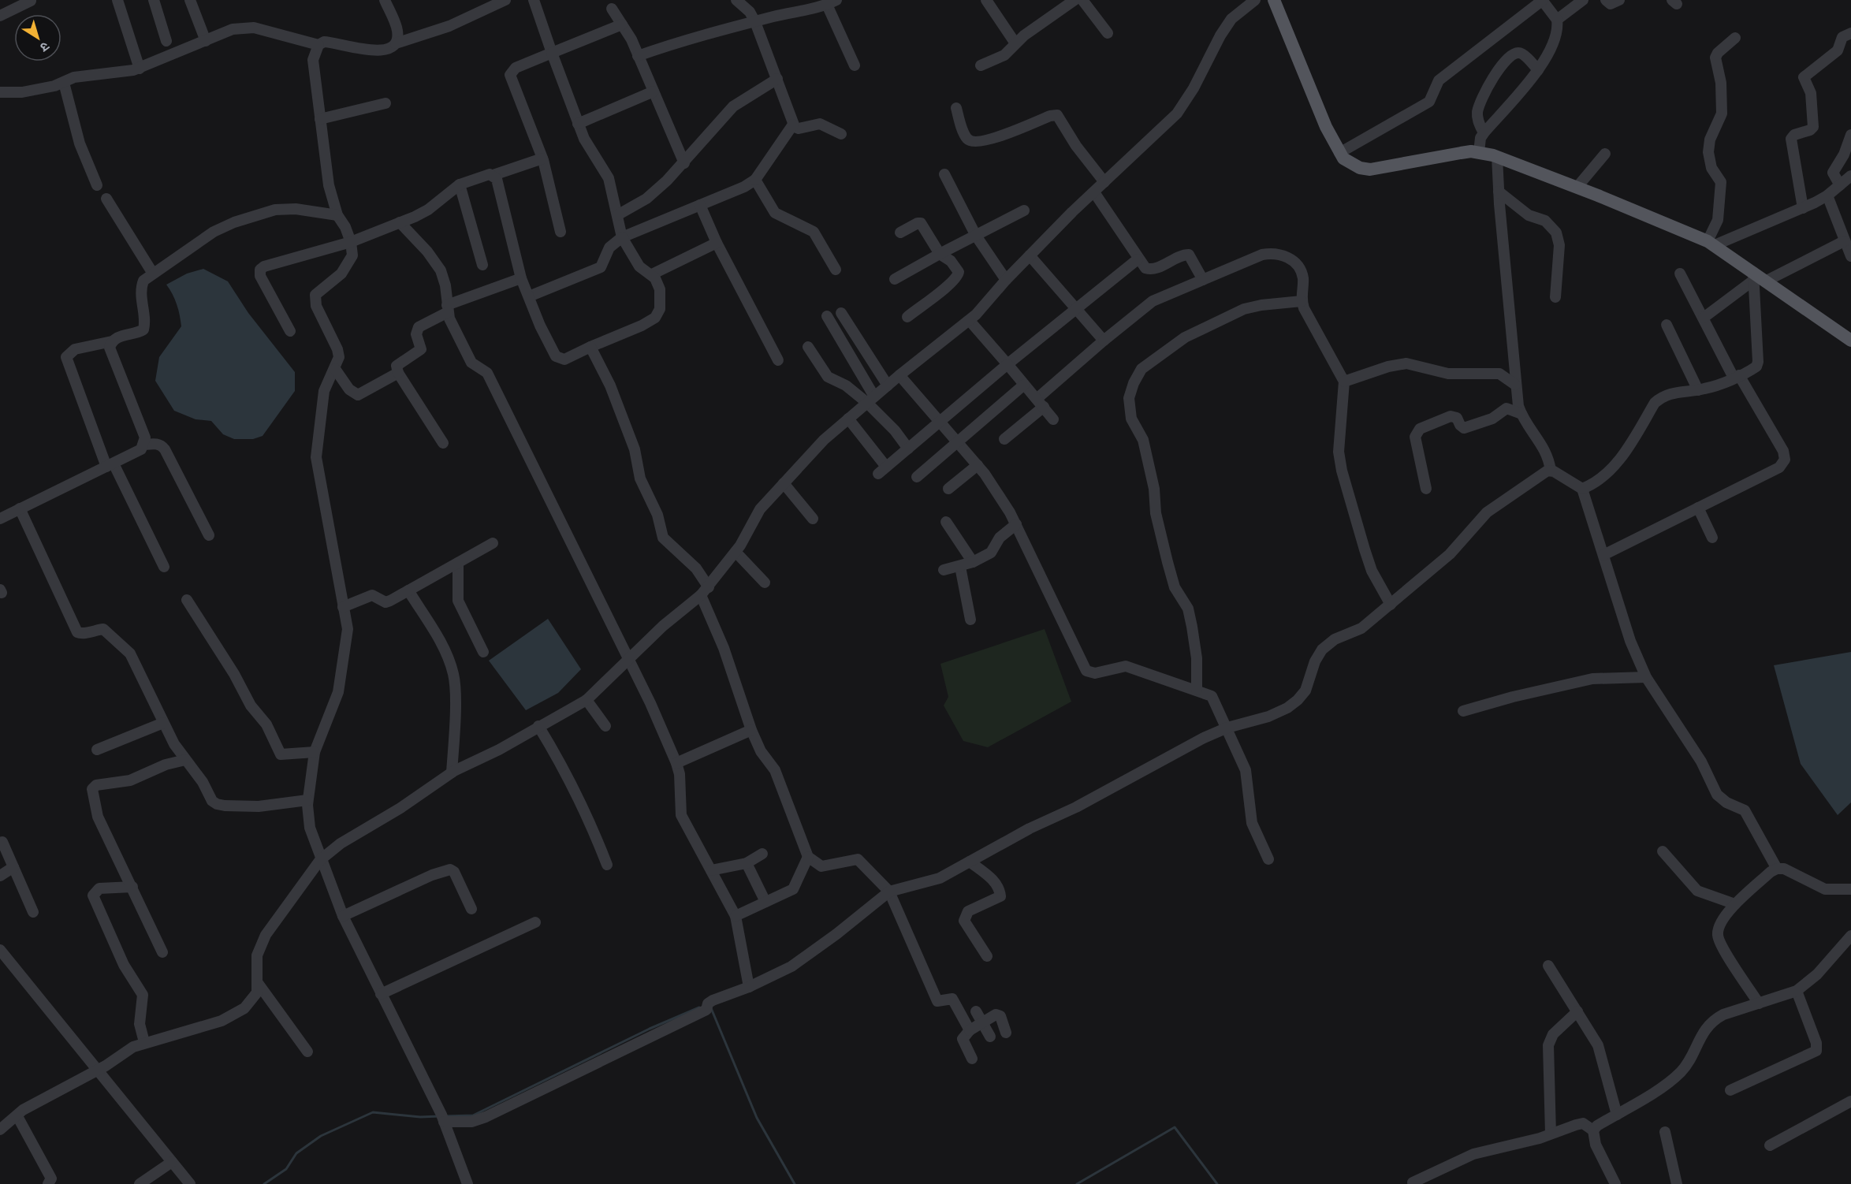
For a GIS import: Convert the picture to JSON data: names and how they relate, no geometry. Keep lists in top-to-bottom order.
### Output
{
  "north": "bottom right"
}
